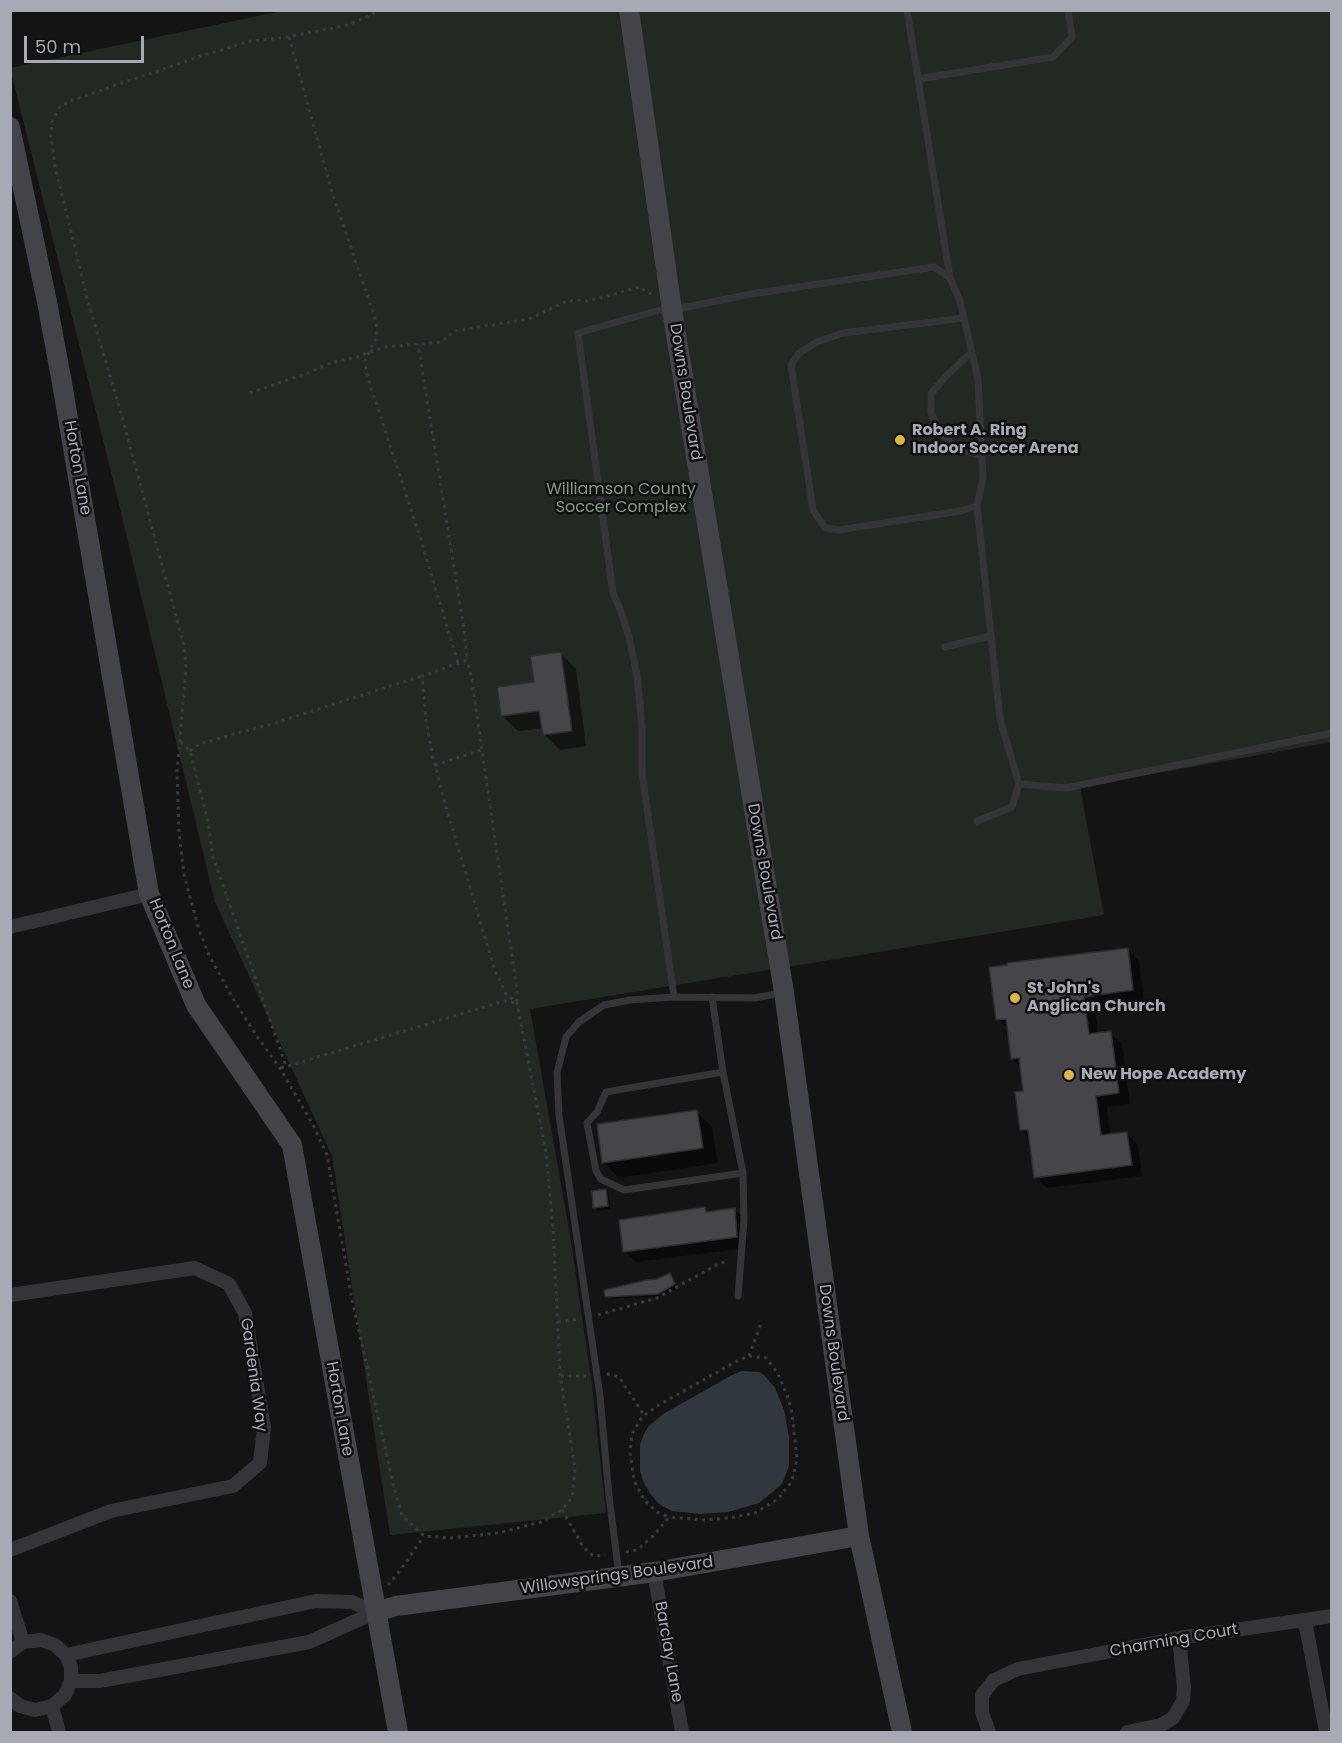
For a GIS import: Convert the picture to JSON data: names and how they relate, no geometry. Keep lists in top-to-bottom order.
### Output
{
  "streets": {
    "street": [
      "Downs Boulevard",
      "Horton Lane",
      "Gardenia Way",
      "Willowsprings Boulevard",
      "Charming Court",
      "Barclay Lane"
    ]
  },
  "crossings": [
    ["Downs Boulevard", "Willowsprings Boulevard"],
    ["Horton Lane", "Willowsprings Boulevard"],
    ["Willowsprings Boulevard", "Barclay Lane"]
  ],
  "parks": ["Williamson County Soccer Complex"],
  "places": ["Robert A. Ring Indoor Soccer Arena", "St John's Anglican Church", "New Hope Academy"],
  "scale_bar": "50 m"
}
